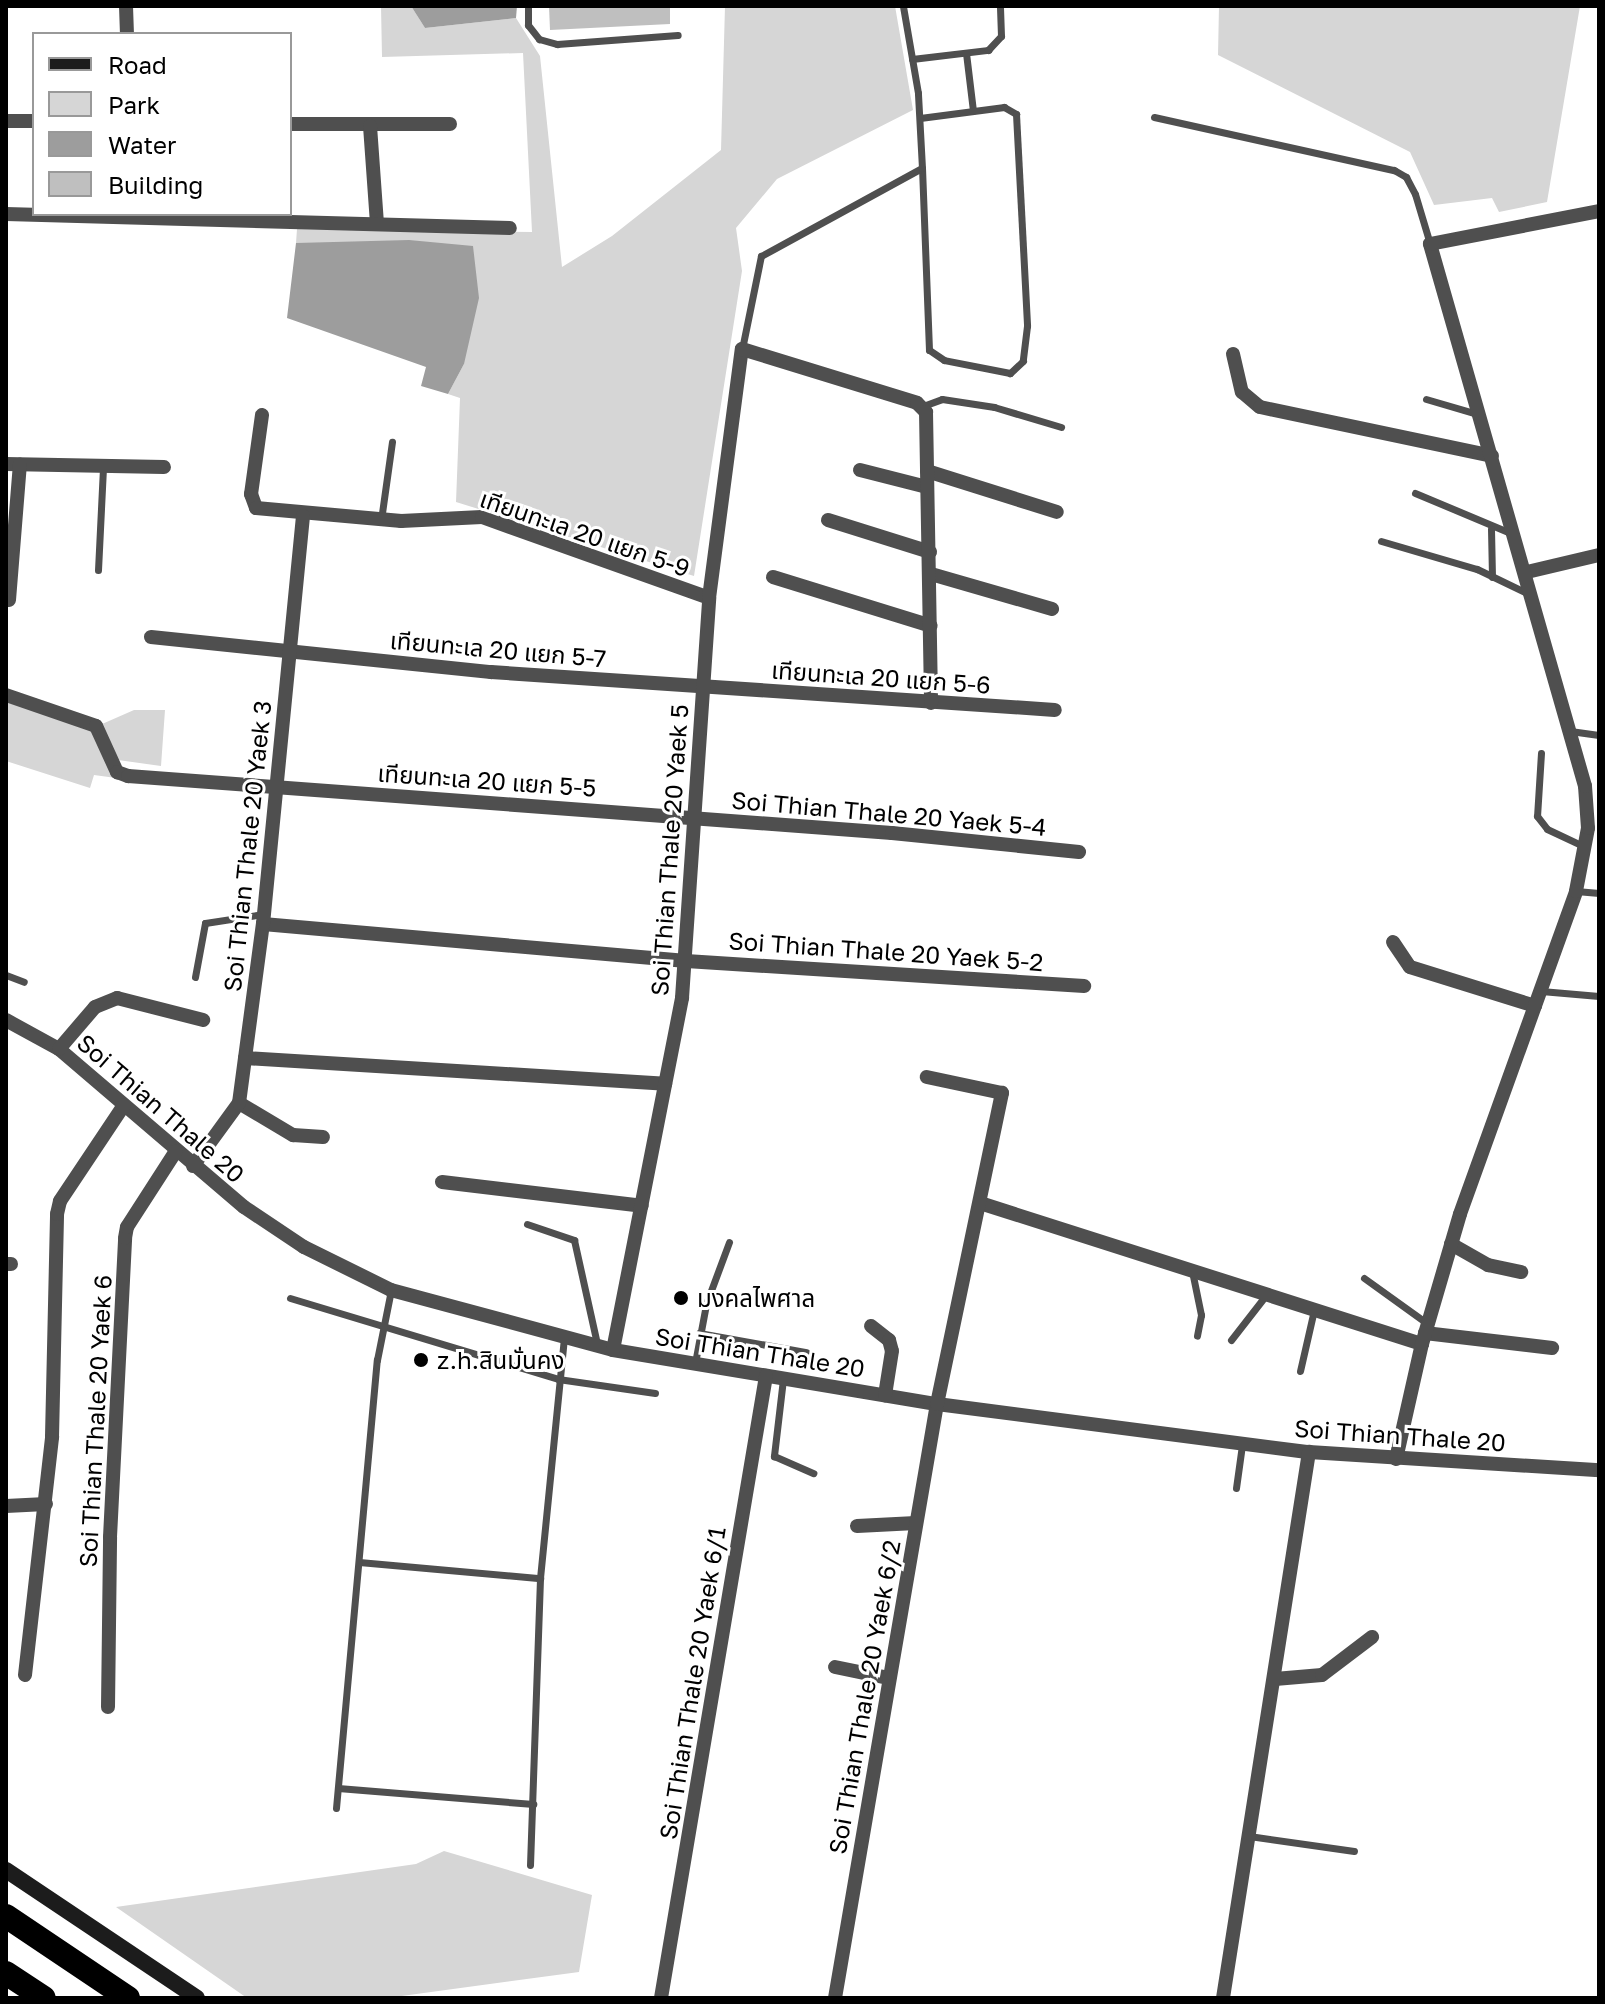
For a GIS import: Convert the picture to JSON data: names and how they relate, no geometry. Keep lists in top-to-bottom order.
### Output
{
  "streets": {
    "street": [
      "เทียนทะเล 20 แยก 5-9",
      "เทียนทะเล 20 แยก 5-7",
      "เทียนทะเล 20 แยก 5-6",
      "เทียนทะเล 20 แยก 5-5",
      "Soi Thian Thale 20 Yaek 5-4",
      "Soi Thian Thale 20 Yaek 3",
      "Soi Thian Thale 20 Yaek 5",
      "Soi Thian Thale 20 Yaek 5-2",
      "Soi Thian Thale 20",
      "Soi Thian Thale 20 Yaek 6",
      "Soi Thian Thale 20 Yaek 6/1",
      "Soi Thian Thale 20 Yaek 6/2"
    ]
  },
  "crossings": [
    ["เทียนทะเล 20 แยก 5-9", "Soi Thian Thale 20 Yaek 3"],
    ["เทียนทะเล 20 แยก 5-9", "Soi Thian Thale 20 Yaek 5"],
    ["เทียนทะเล 20 แยก 5-7", "เทียนทะเล 20 แยก 5-6"],
    ["เทียนทะเล 20 แยก 5-7", "Soi Thian Thale 20 Yaek 3"],
    ["เทียนทะเล 20 แยก 5-7", "Soi Thian Thale 20 Yaek 5"],
    ["เทียนทะเล 20 แยก 5-6", "Soi Thian Thale 20 Yaek 5"],
    ["เทียนทะเล 20 แยก 5-5", "Soi Thian Thale 20 Yaek 5-4"],
    ["เทียนทะเล 20 แยก 5-5", "Soi Thian Thale 20 Yaek 3"],
    ["เทียนทะเล 20 แยก 5-5", "Soi Thian Thale 20 Yaek 5"],
    ["Soi Thian Thale 20 Yaek 5-4", "Soi Thian Thale 20 Yaek 5"],
    ["Soi Thian Thale 20 Yaek 3", "Soi Thian Thale 20 Yaek 5-2"],
    ["Soi Thian Thale 20 Yaek 3", "Soi Thian Thale 20"],
    ["Soi Thian Thale 20 Yaek 5", "Soi Thian Thale 20 Yaek 5-2"],
    ["Soi Thian Thale 20 Yaek 5", "Soi Thian Thale 20"],
    ["Soi Thian Thale 20", "Soi Thian Thale 20 Yaek 6"],
    ["Soi Thian Thale 20", "Soi Thian Thale 20 Yaek 6/1"],
    ["Soi Thian Thale 20", "Soi Thian Thale 20 Yaek 6/2"]
  ],
  "places": ["มงคลไพศาล", "z.h.สินมั่นคง"],
  "legend": [
    "Road",
    "Park",
    "Water",
    "Building"
  ]
}
